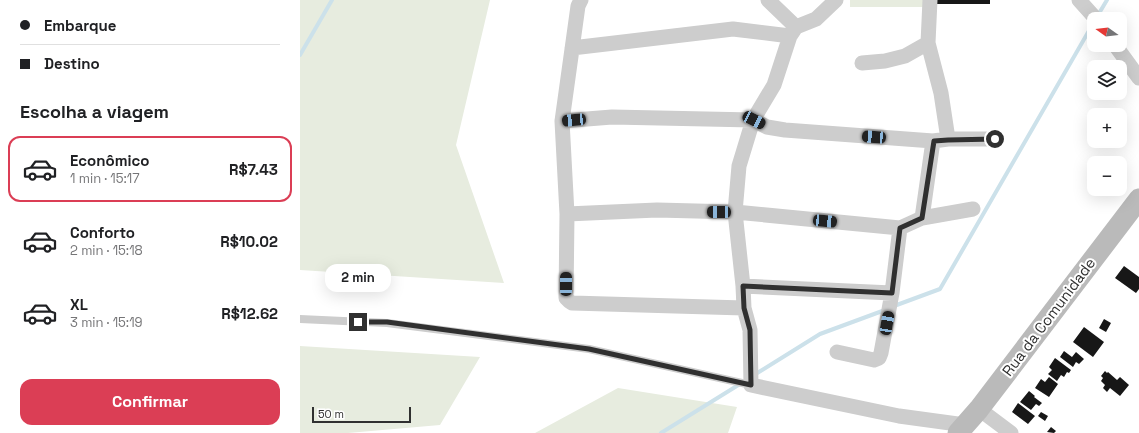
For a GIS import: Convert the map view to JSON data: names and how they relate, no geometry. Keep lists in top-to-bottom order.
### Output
{
  "streets": {
    "street": ["Rua da Comunidade"]
  },
  "scale_bar": "50 m",
  "north": "left",
  "page": {
    "banner": ["Embarque", "Destino"],
    "map_buttons": ["+", "−"],
    "heading": "Escolha a viagem",
    "list": [
      {
        "name": "Econômico",
        "note": "1 min · 15:17",
        "value": "R$7.43"
      },
      {
        "name": "Conforto",
        "note": "2 min · 15:18",
        "value": "R$10.02"
      },
      {
        "name": "XL",
        "note": "3 min · 15:19",
        "value": "R$12.62"
      }
    ],
    "bubble": "2 min",
    "buttons": "Confirmar",
    "scale": "50 m"
  }
}
